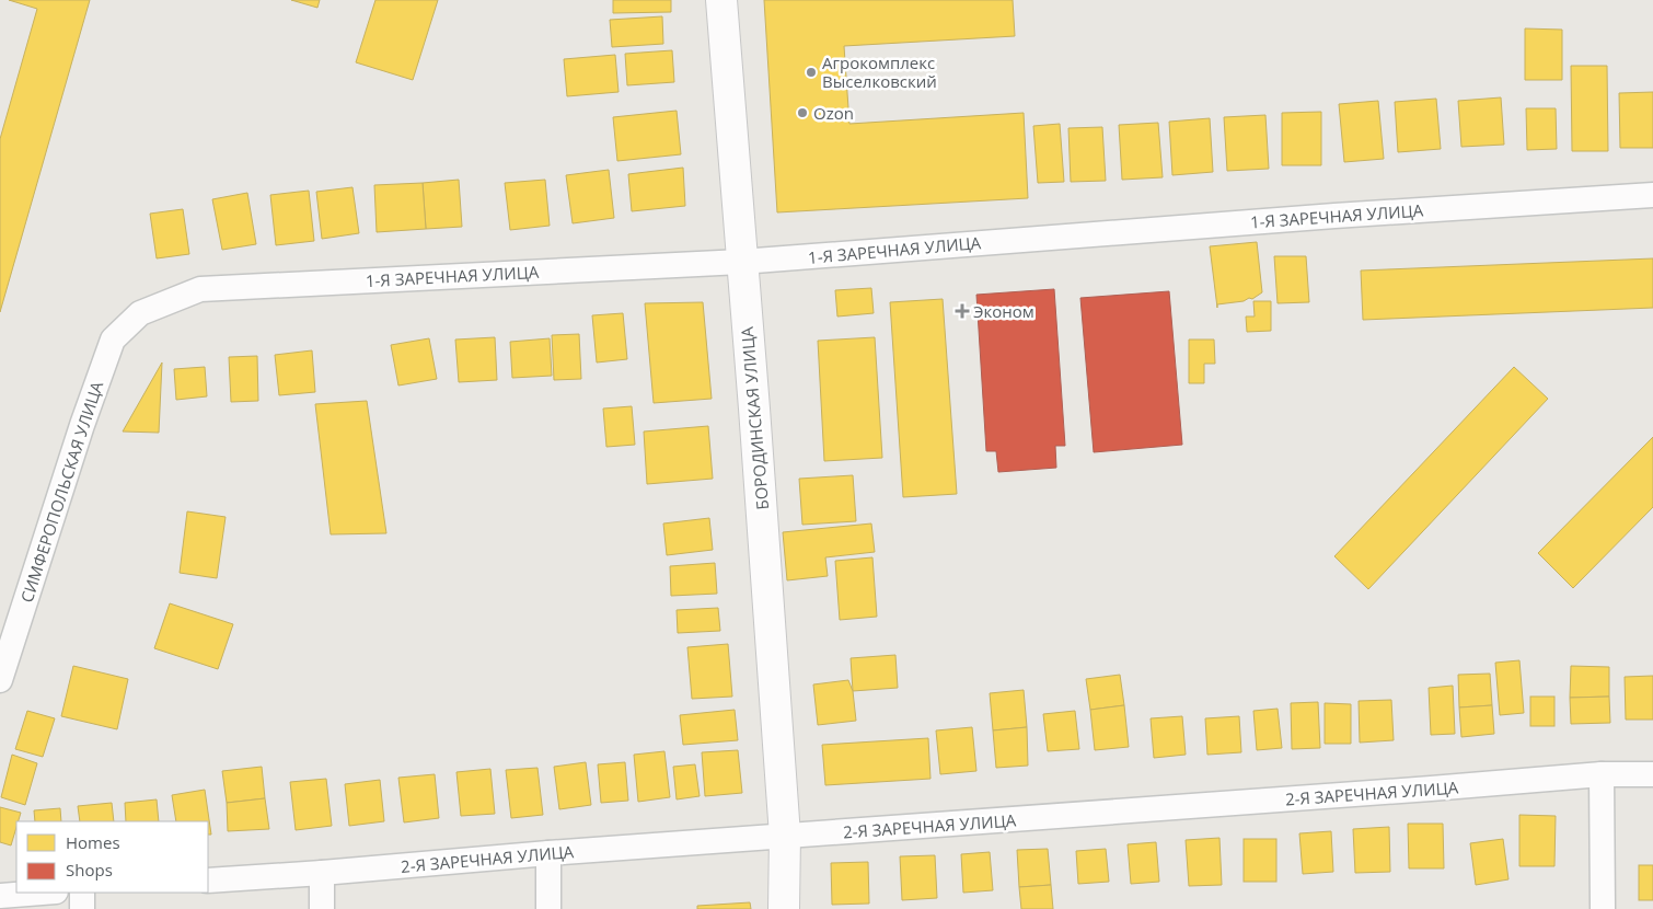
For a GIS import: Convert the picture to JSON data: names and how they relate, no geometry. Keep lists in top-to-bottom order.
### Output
{
  "streets": {
    "main road": ["БОРОДИНСКАЯ УЛИЦА"],
    "street": ["1-Я ЗАРЕЧНАЯ УЛИЦА", "СИМФЕРОПОЛЬСКАЯ УЛИЦА", "2-Я ЗАРЕЧНАЯ УЛИЦА"]
  },
  "crossings": [
    ["1-Я ЗАРЕЧНАЯ УЛИЦА", "БОРОДИНСКАЯ УЛИЦА"],
    ["1-Я ЗАРЕЧНАЯ УЛИЦА", "СИМФЕРОПОЛЬСКАЯ УЛИЦА"],
    ["БОРОДИНСКАЯ УЛИЦА", "2-Я ЗАРЕЧНАЯ УЛИЦА"]
  ],
  "places": {
    "other": ["Агрокомплекс Выселковский", "Ozon"],
    "health": ["Эконом"]
  },
  "legend": ["Homes", "Shops"]
}
